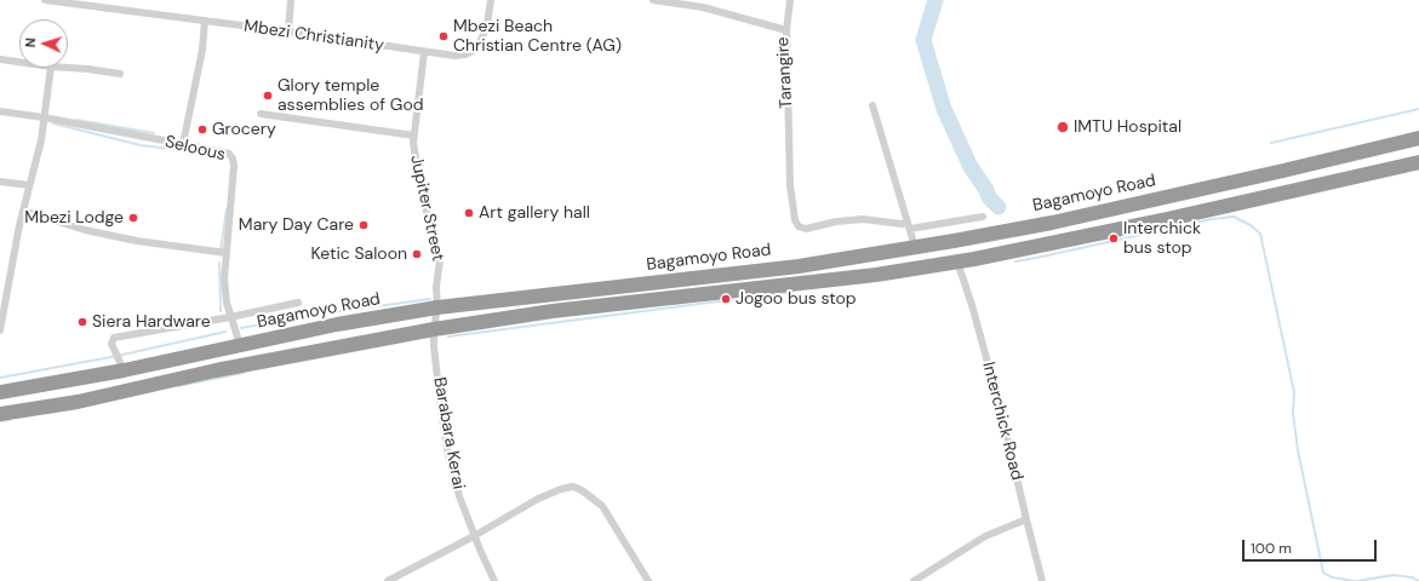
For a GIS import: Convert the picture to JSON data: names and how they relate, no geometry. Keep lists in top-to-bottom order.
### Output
{
  "streets": {
    "highway": ["Bagamoyo Road"],
    "street": [
      "Mbezi Christianity",
      "Tarangire",
      "Seloous",
      "Jupiter Street",
      "Interchick Road",
      "Barabara Kerai"
    ]
  },
  "crossings": [
    ["Mbezi Christianity", "Jupiter Street"],
    ["Seloous", "Bagamoyo Road"],
    ["Bagamoyo Road", "Jupiter Street"],
    ["Bagamoyo Road", "Interchick Road"],
    ["Bagamoyo Road", "Barabara Kerai"],
    ["Jupiter Street", "Barabara Kerai"]
  ],
  "places": [
    "Mbezi Beach Christian Centre (AG)",
    "Glory temple assemblies of God",
    "IMTU Hospital",
    "Grocery",
    "Art gallery hall",
    "Mbezi Lodge",
    "Mary Day Care",
    "Interchick bus stop",
    "Ketic Saloon",
    "Jogoo bus stop",
    "Siera Hardware"
  ],
  "scale_bar": "100 m",
  "north": "left"
}
